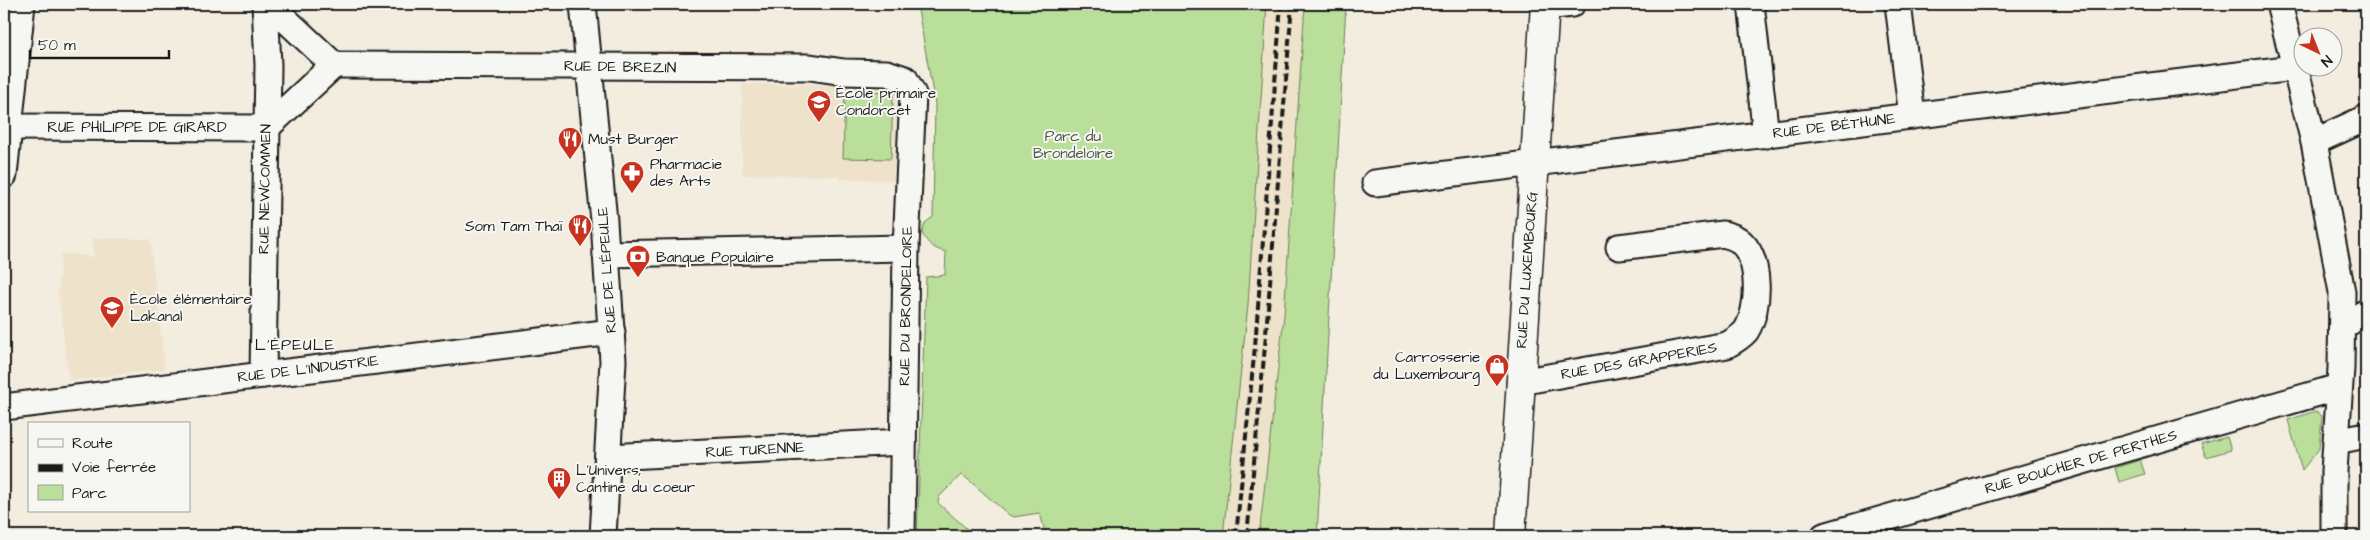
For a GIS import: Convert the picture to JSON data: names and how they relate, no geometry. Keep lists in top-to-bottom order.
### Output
{
  "streets": {
    "main road": ["RUE DU LUXEMBOURG"],
    "street": [
      "RUE DE BREZIN",
      "RUE DE BÉTHUNE",
      "RUE PHILIPPE DE GIRARD",
      "RUE NEWCOMMEN",
      "RUE DE L'ÉPEULE",
      "RUE DU BRONDELOIRE",
      "RUE DES GRAPPERIES",
      "RUE DE L'INDUSTRIE",
      "RUE TURENNE",
      "RUE BOUCHER DE PERTHES"
    ]
  },
  "crossings": [
    ["RUE DE BREZIN", "RUE DE L'ÉPEULE"],
    ["RUE DE BREZIN", "RUE DU BRONDELOIRE"],
    ["RUE DE BÉTHUNE", "RUE DU LUXEMBOURG"],
    ["RUE PHILIPPE DE GIRARD", "RUE NEWCOMMEN"],
    ["RUE NEWCOMMEN", "RUE DE L'INDUSTRIE"],
    ["RUE DE L'ÉPEULE", "RUE DE L'INDUSTRIE"],
    ["RUE DE L'ÉPEULE", "RUE TURENNE"],
    ["RUE DU LUXEMBOURG", "RUE DES GRAPPERIES"],
    ["RUE DU BRONDELOIRE", "RUE TURENNE"]
  ],
  "districts": ["L'ÉPEULE"],
  "parks": ["Parc du Brondeloire"],
  "places": {
    "school or university": ["École primaire Condorcet", "École élémentaire Lakanal"],
    "restaurant": ["Must Burger", "Som Tam Thaï"],
    "pharmacy": ["Pharmacie des Arts"],
    "bank": ["Banque Populaire"],
    "shop": ["Carrosserie du Luxembourg"],
    "building": ["L'Univers, Cantine du coeur"]
  },
  "legend": ["Route", "Voie ferrée", "Parc"],
  "scale_bar": "50 m",
  "north": "bottom right"
}
